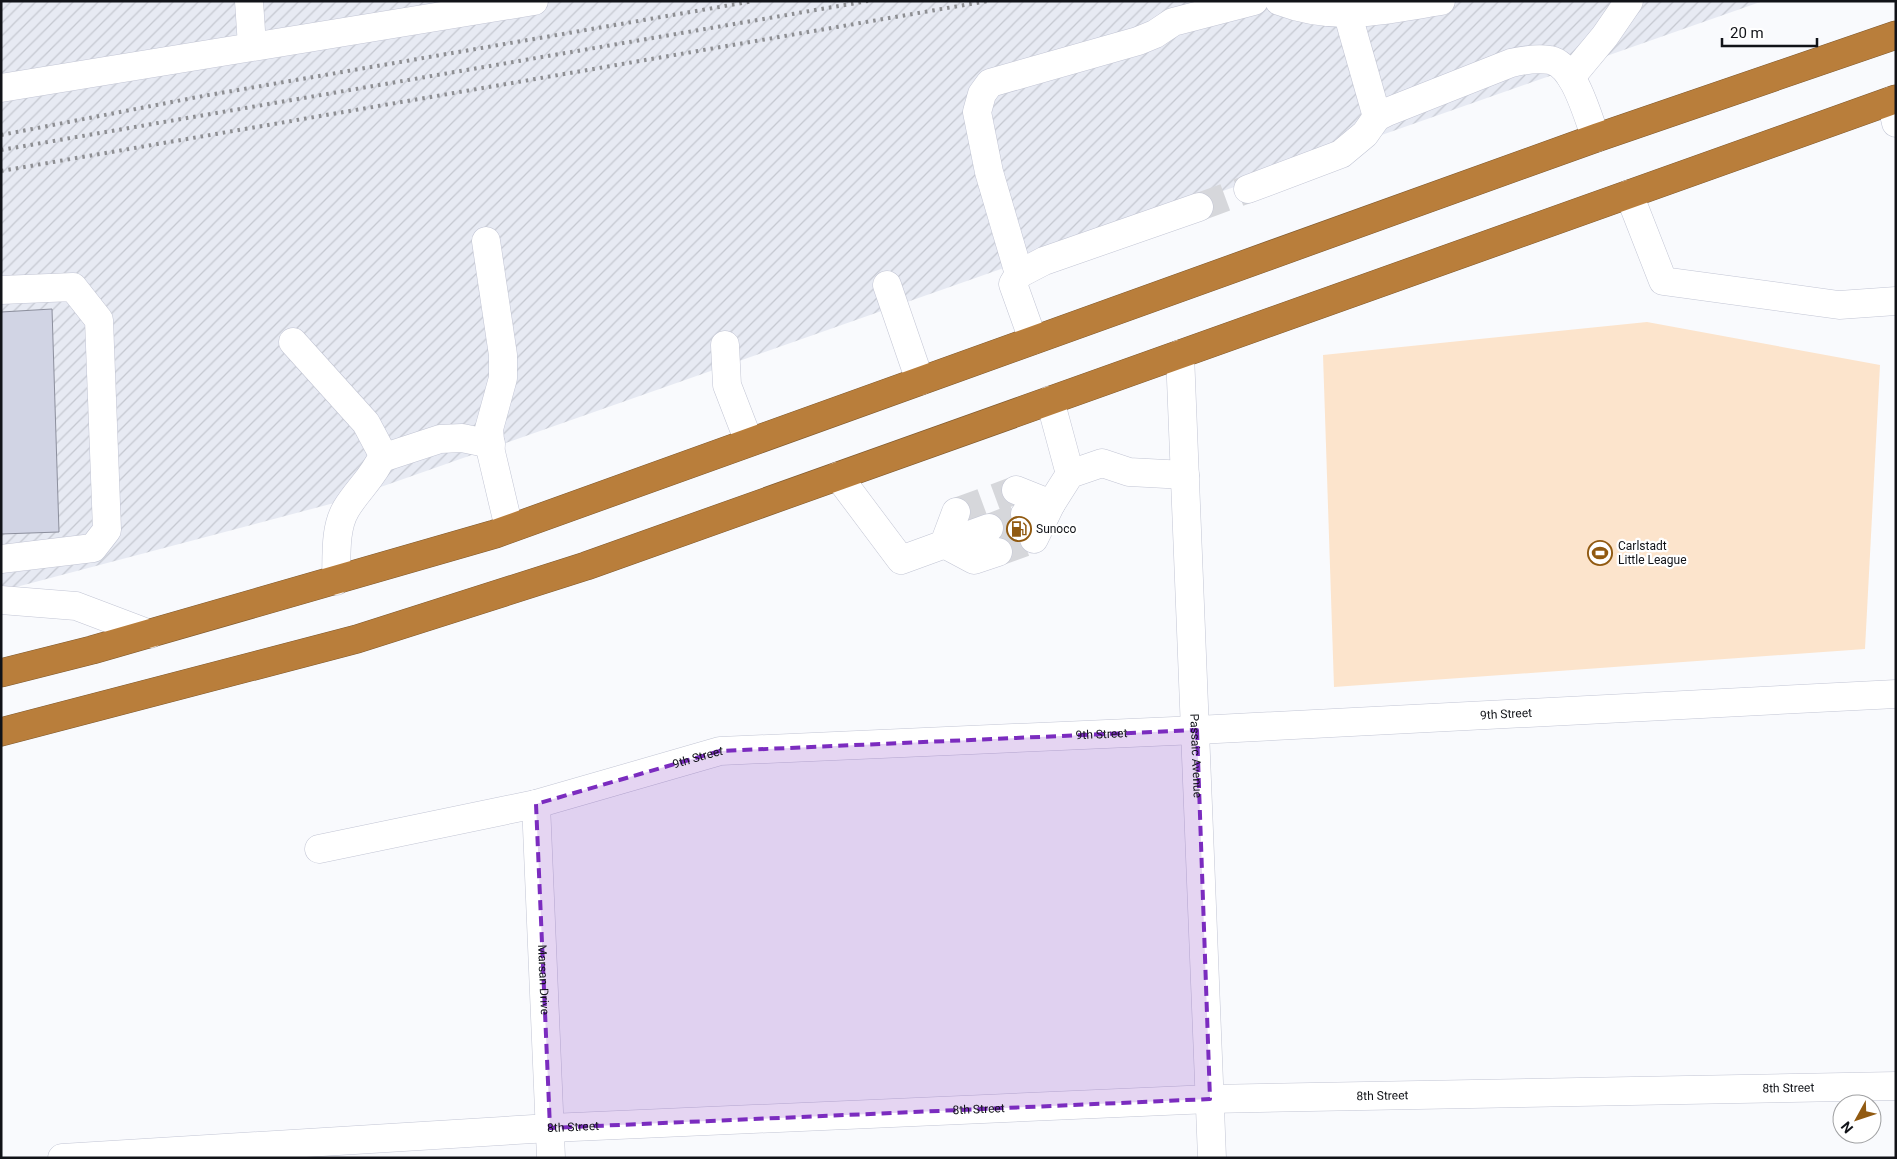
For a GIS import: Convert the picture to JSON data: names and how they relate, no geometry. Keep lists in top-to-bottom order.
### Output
{
  "streets": {
    "street": [
      "9th Street",
      "Passaic Avenue",
      "Marsan Drive",
      "8th Street"
    ]
  },
  "crossings": [
    ["9th Street", "Passaic Avenue"],
    ["9th Street", "Marsan Drive"],
    ["Passaic Avenue", "8th Street"],
    ["Marsan Drive", "8th Street"]
  ],
  "places": {
    "fuel station": ["Sunoco"],
    "sports": ["Carlstadt Little League"]
  },
  "scale_bar": "20 m",
  "north": "bottom left"
}
